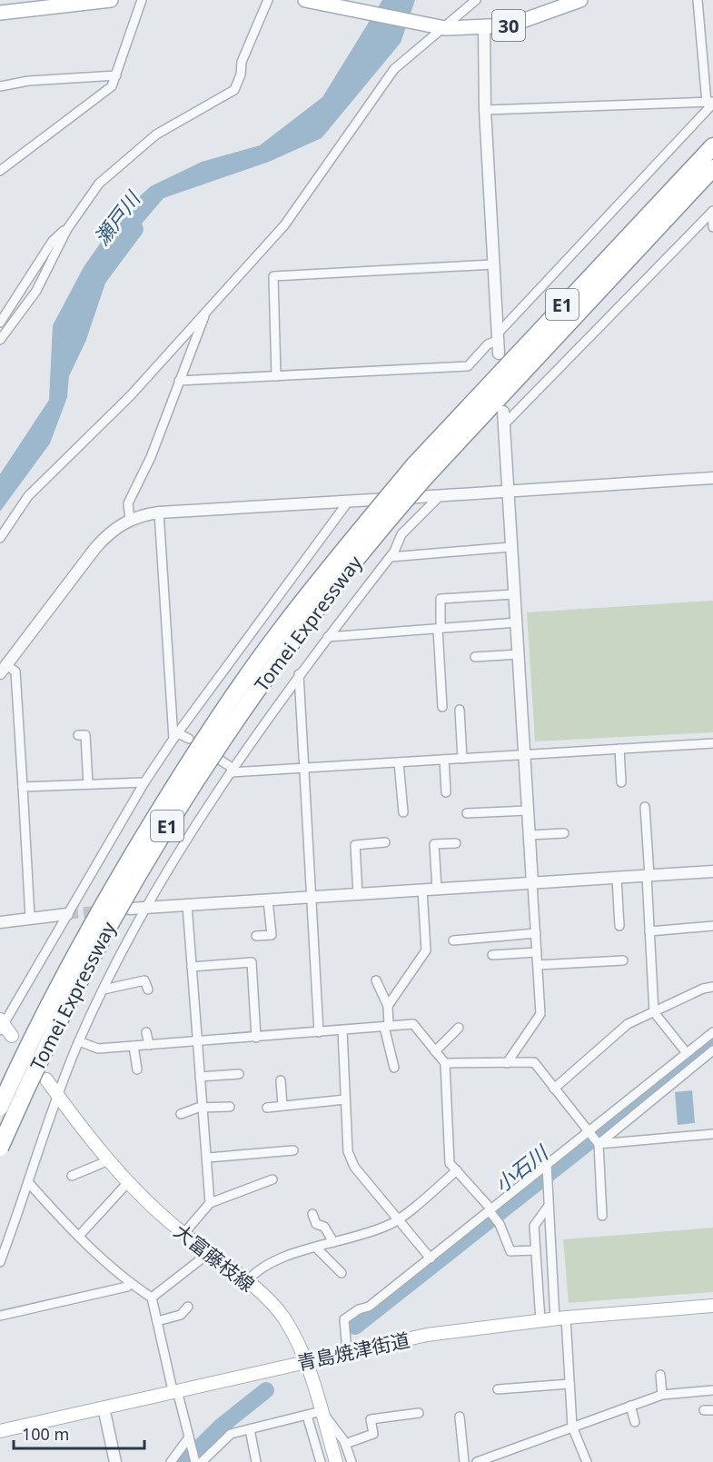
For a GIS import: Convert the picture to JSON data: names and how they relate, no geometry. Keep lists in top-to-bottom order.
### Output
{
  "streets": {
    "highway": ["E1", "Tomei Expressway"],
    "main road": ["30", "大富藤枝線", "青島焼津街道"]
  },
  "crossings": [
    ["大富藤枝線", "青島焼津街道"]
  ],
  "water": ["瀬戸川", "小石川"],
  "scale_bar": "100 m"
}
